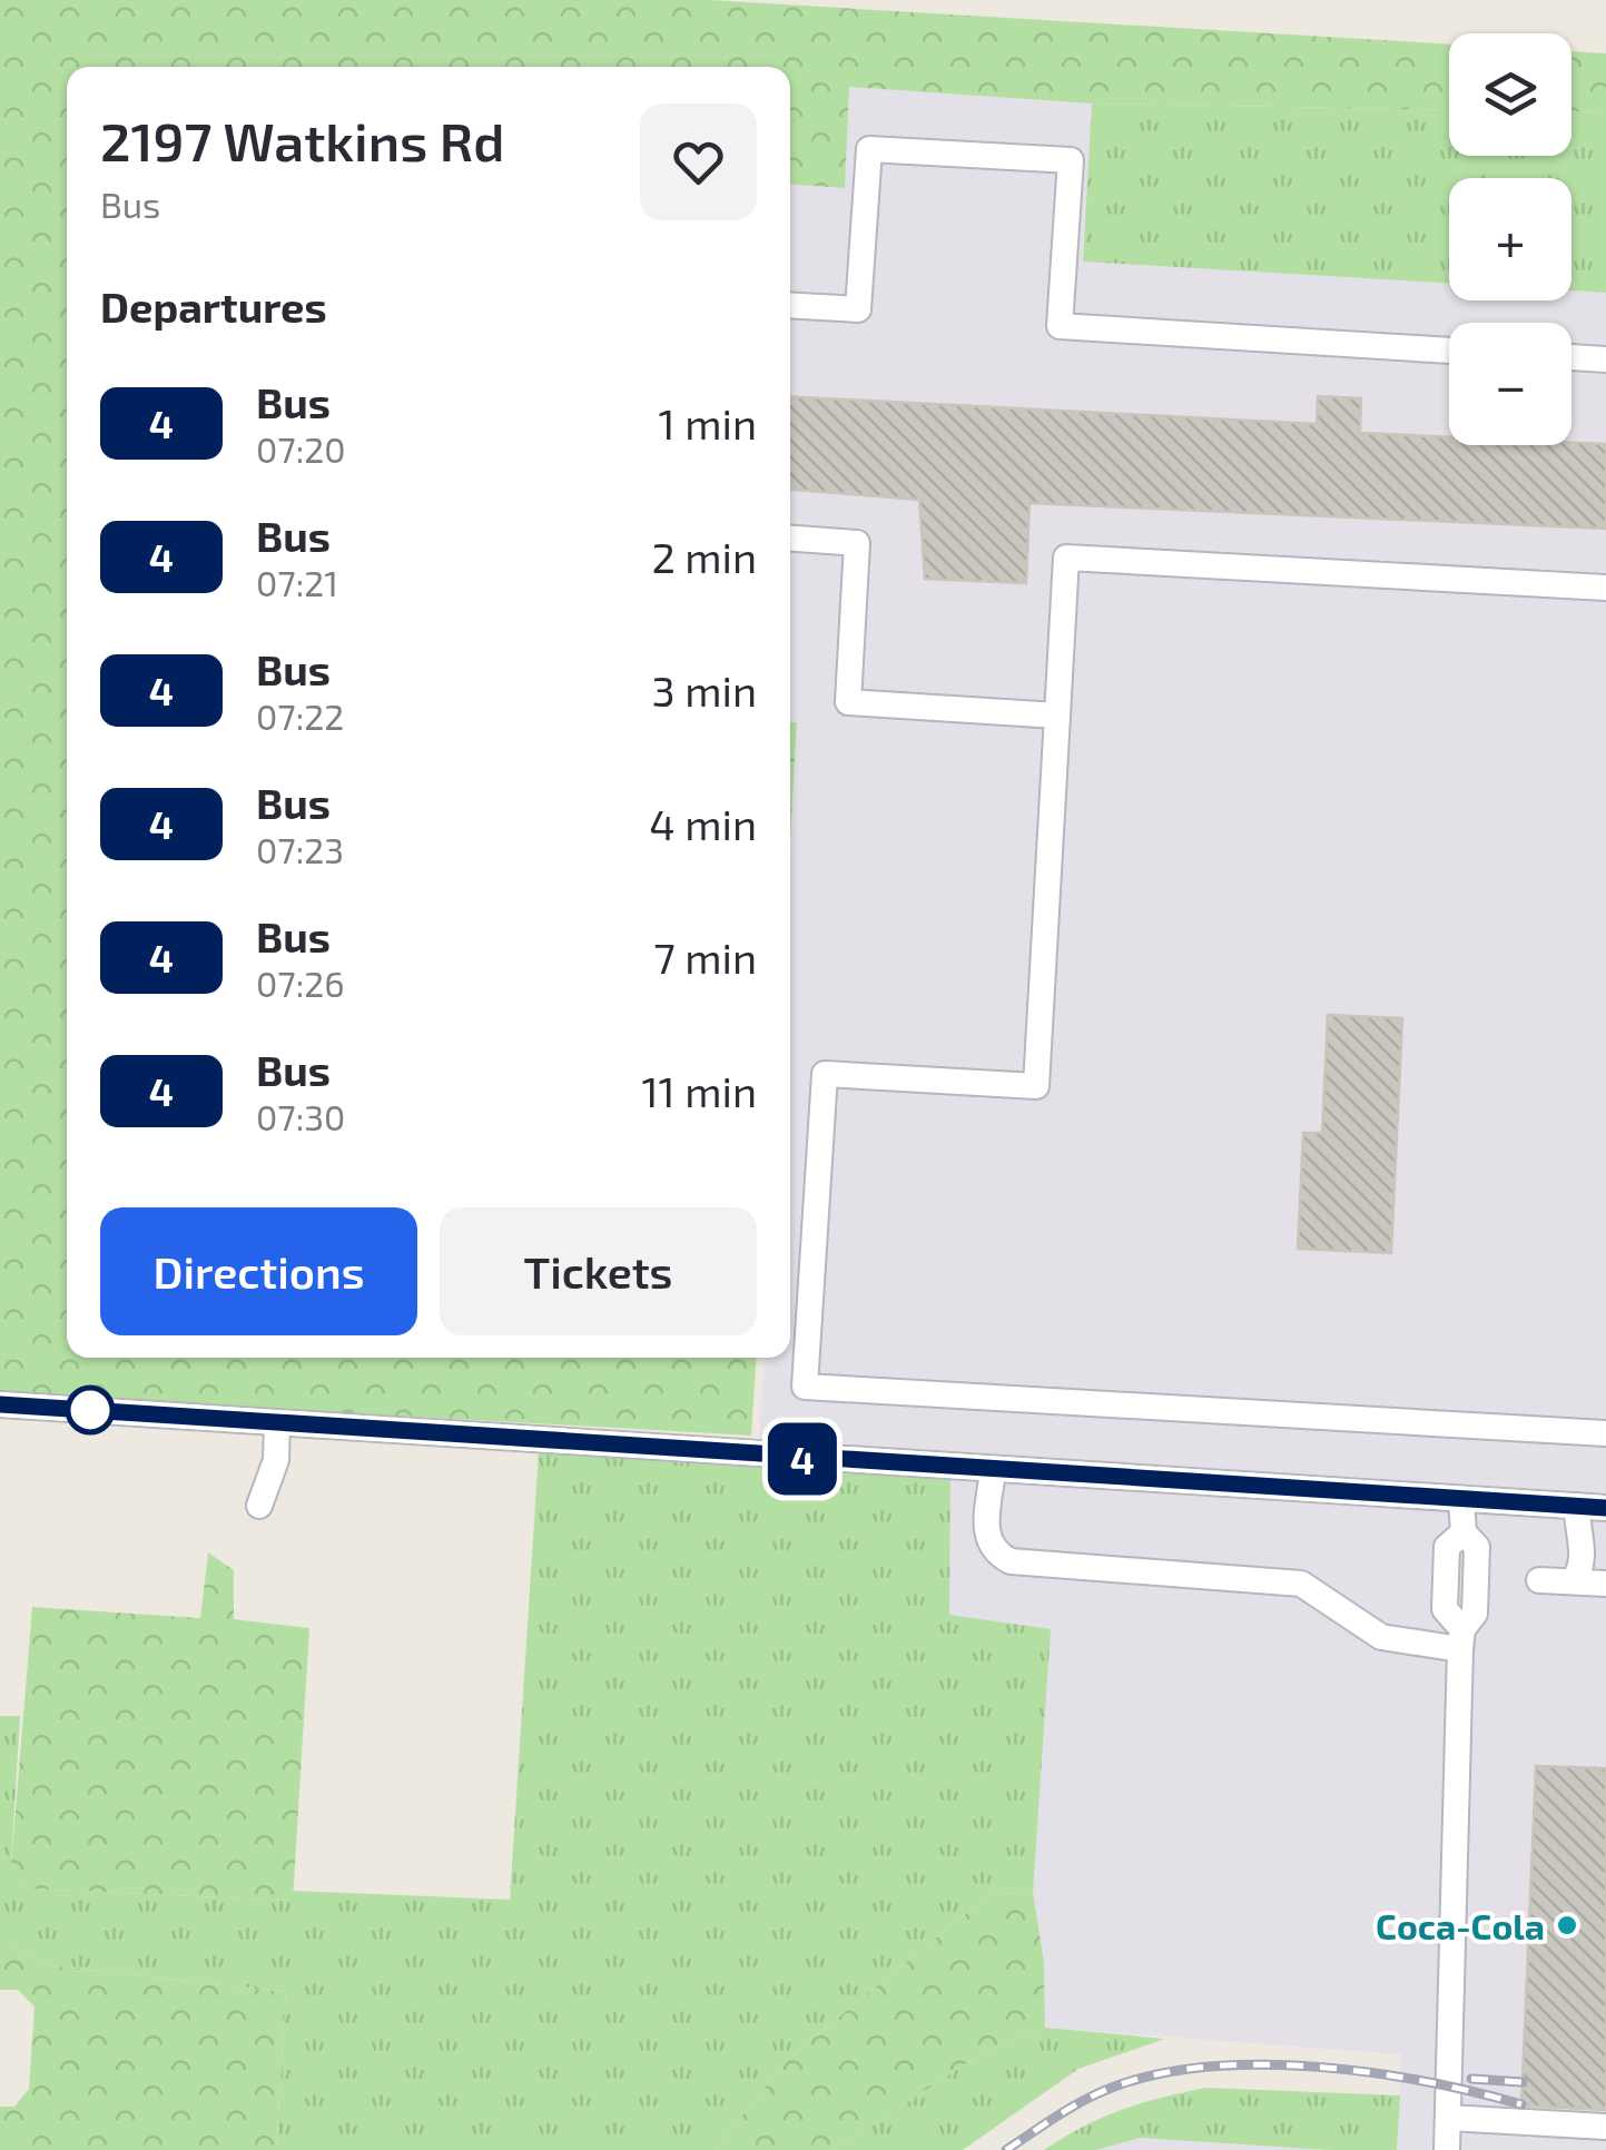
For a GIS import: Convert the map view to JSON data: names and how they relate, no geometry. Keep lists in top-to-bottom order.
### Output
{
  "places": ["Coca-Cola"],
  "lines": ["bus line 4"],
  "page": {
    "on_map": "4",
    "map_buttons": ["+", "−"],
    "heading": [
      ["2197 Watkins Rd", "Bus"],
      "Departures"
    ],
    "list": [
      {
        "mark": "4",
        "name": "Bus",
        "note": "07:20",
        "value": "1 min"
      },
      {
        "mark": "4",
        "name": "Bus",
        "note": "07:21",
        "value": "2 min"
      },
      {
        "mark": "4",
        "name": "Bus",
        "note": "07:22",
        "value": "3 min"
      },
      {
        "mark": "4",
        "name": "Bus",
        "note": "07:23",
        "value": "4 min"
      },
      {
        "mark": "4",
        "name": "Bus",
        "note": "07:26",
        "value": "7 min"
      },
      {
        "mark": "4",
        "name": "Bus",
        "note": "07:30",
        "value": "11 min"
      }
    ],
    "buttons": ["Directions", "Tickets"]
  }
}
